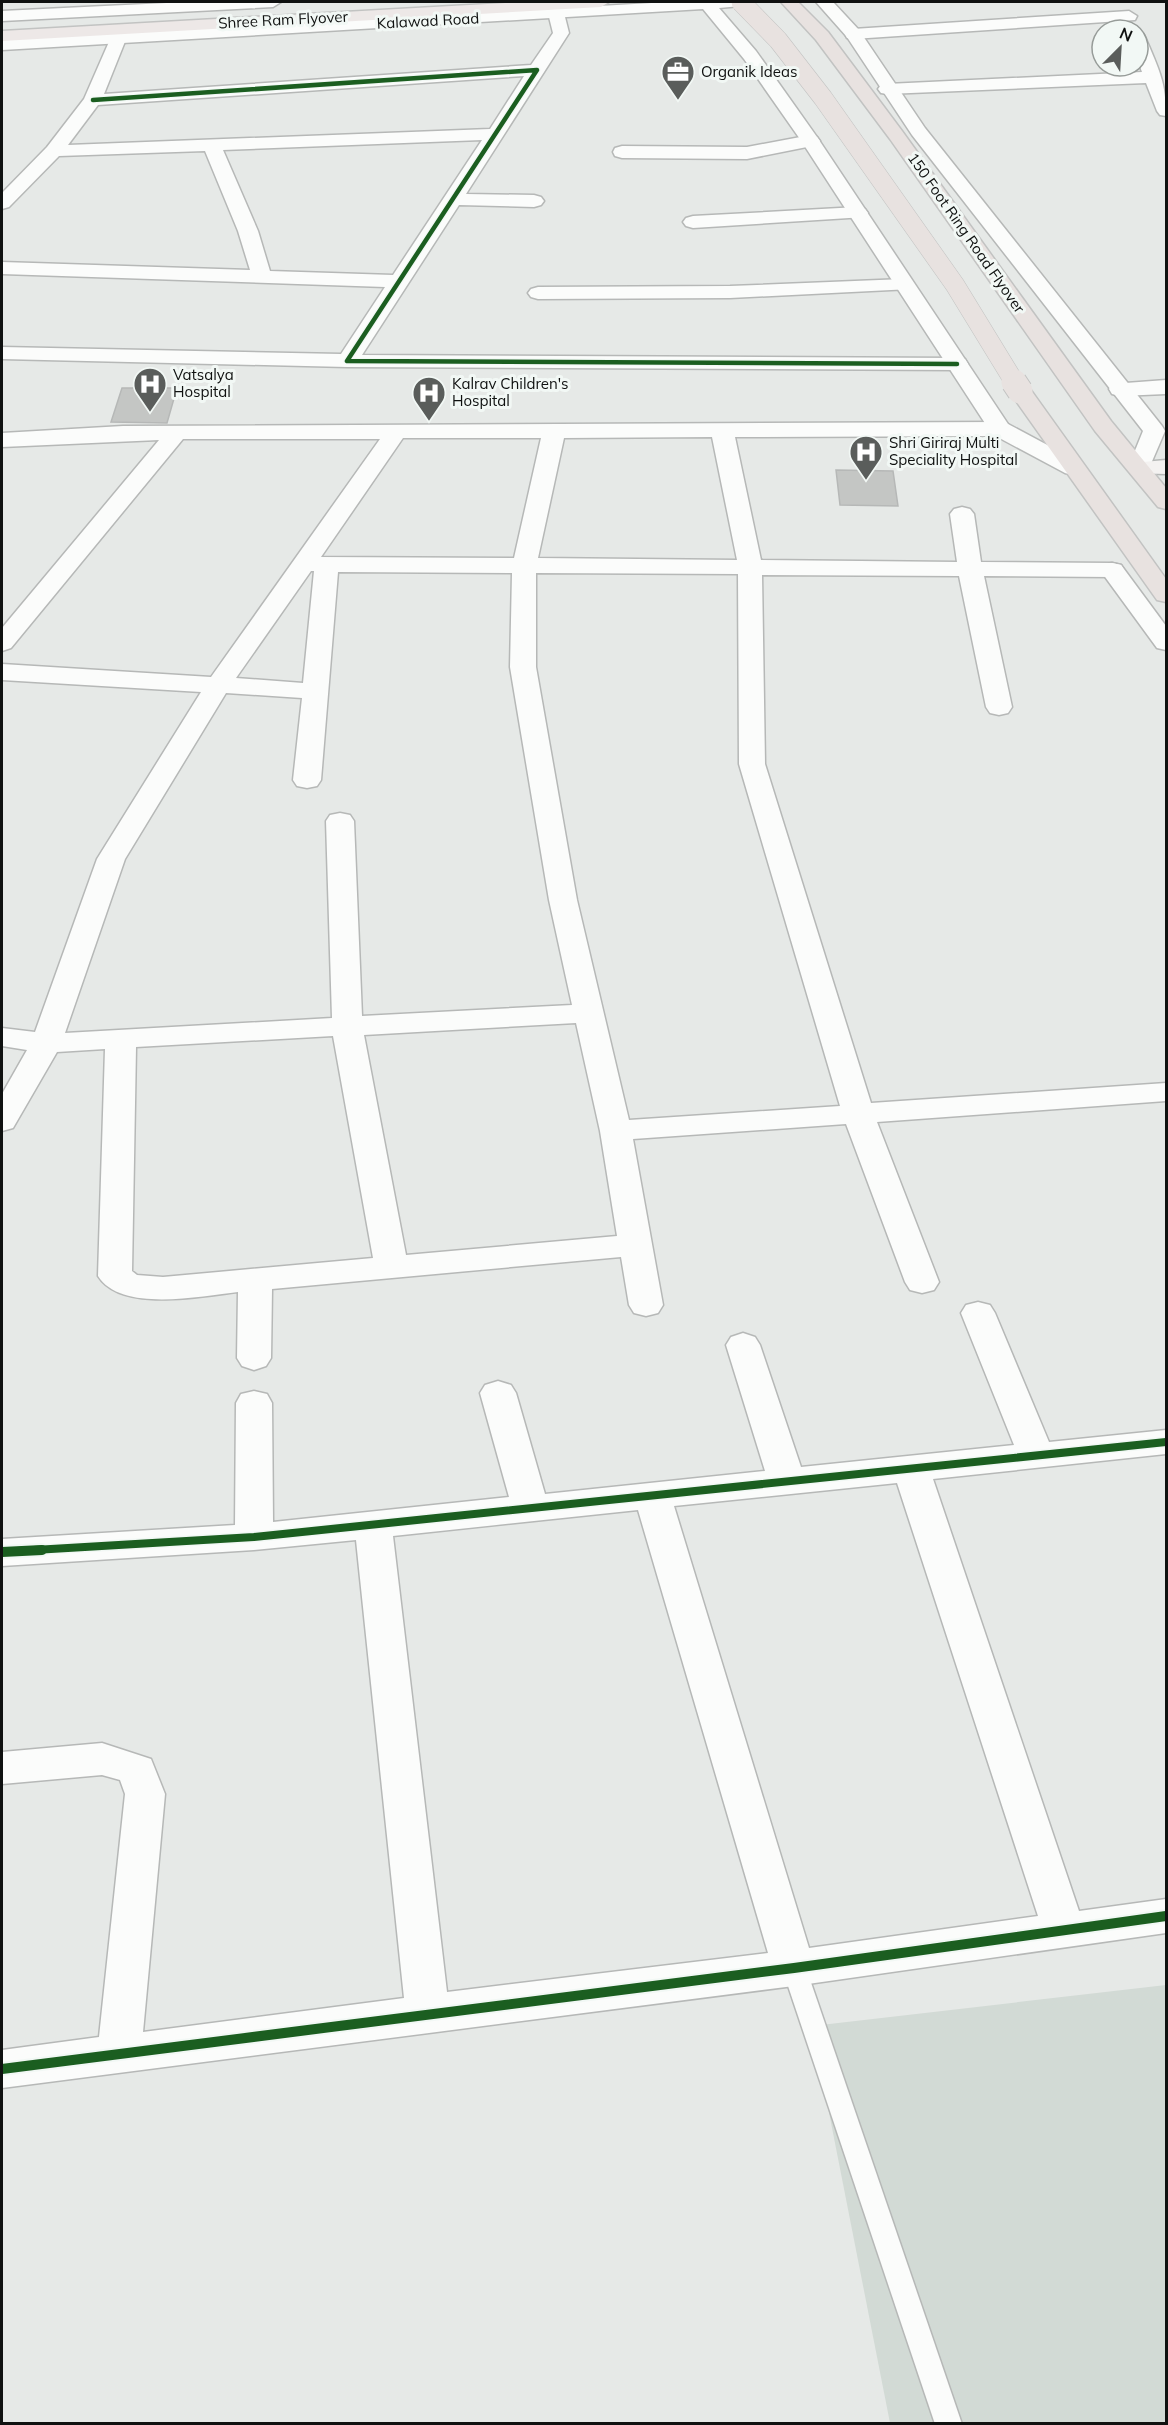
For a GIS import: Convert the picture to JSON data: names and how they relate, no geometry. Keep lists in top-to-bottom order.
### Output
{
  "streets": {
    "highway": ["150 Foot Ring Road Flyover"],
    "main road": ["Shree Ram Flyover"],
    "street": ["Kalawad Road"]
  },
  "places": {
    "office": ["Organik Ideas"],
    "hospital": ["Vatsalya Hospital", "Kalrav Children's Hospital", "Shri Giriraj Multi Speciality Hospital"]
  },
  "north": "top right"
}
